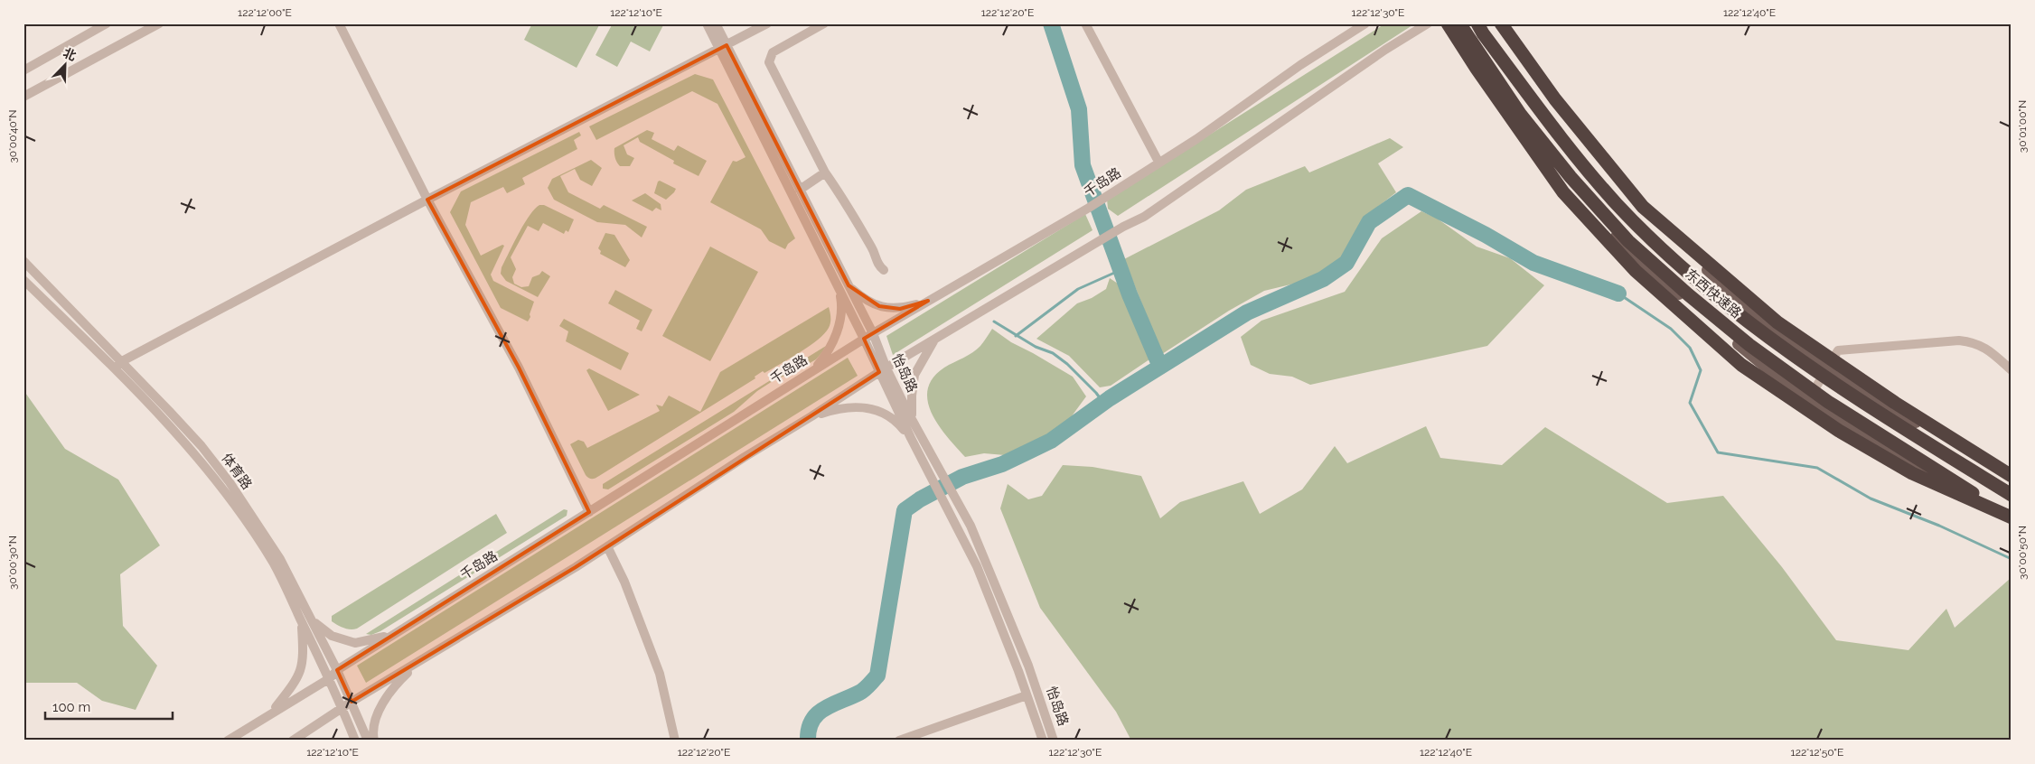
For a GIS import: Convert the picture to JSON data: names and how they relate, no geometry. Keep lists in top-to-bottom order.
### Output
{
  "streets": {
    "highway": ["东西快速路"],
    "street": ["千岛路", "怡岛路", "体育路"]
  },
  "crossings": [
    ["千岛路", "怡岛路"],
    ["千岛路", "体育路"]
  ],
  "scale_bar": "100 m",
  "north": "top right",
  "coordinates": [
    "122°12'00\"E",
    "122°12'10\"E",
    "122°12'20\"E",
    "122°12'30\"E",
    "122°12'40\"E",
    "30°01'00\"N",
    "30°00'40\"N",
    "30°00'50\"N",
    "30°00'30\"N",
    "122°12'50\"E"
  ]
}
